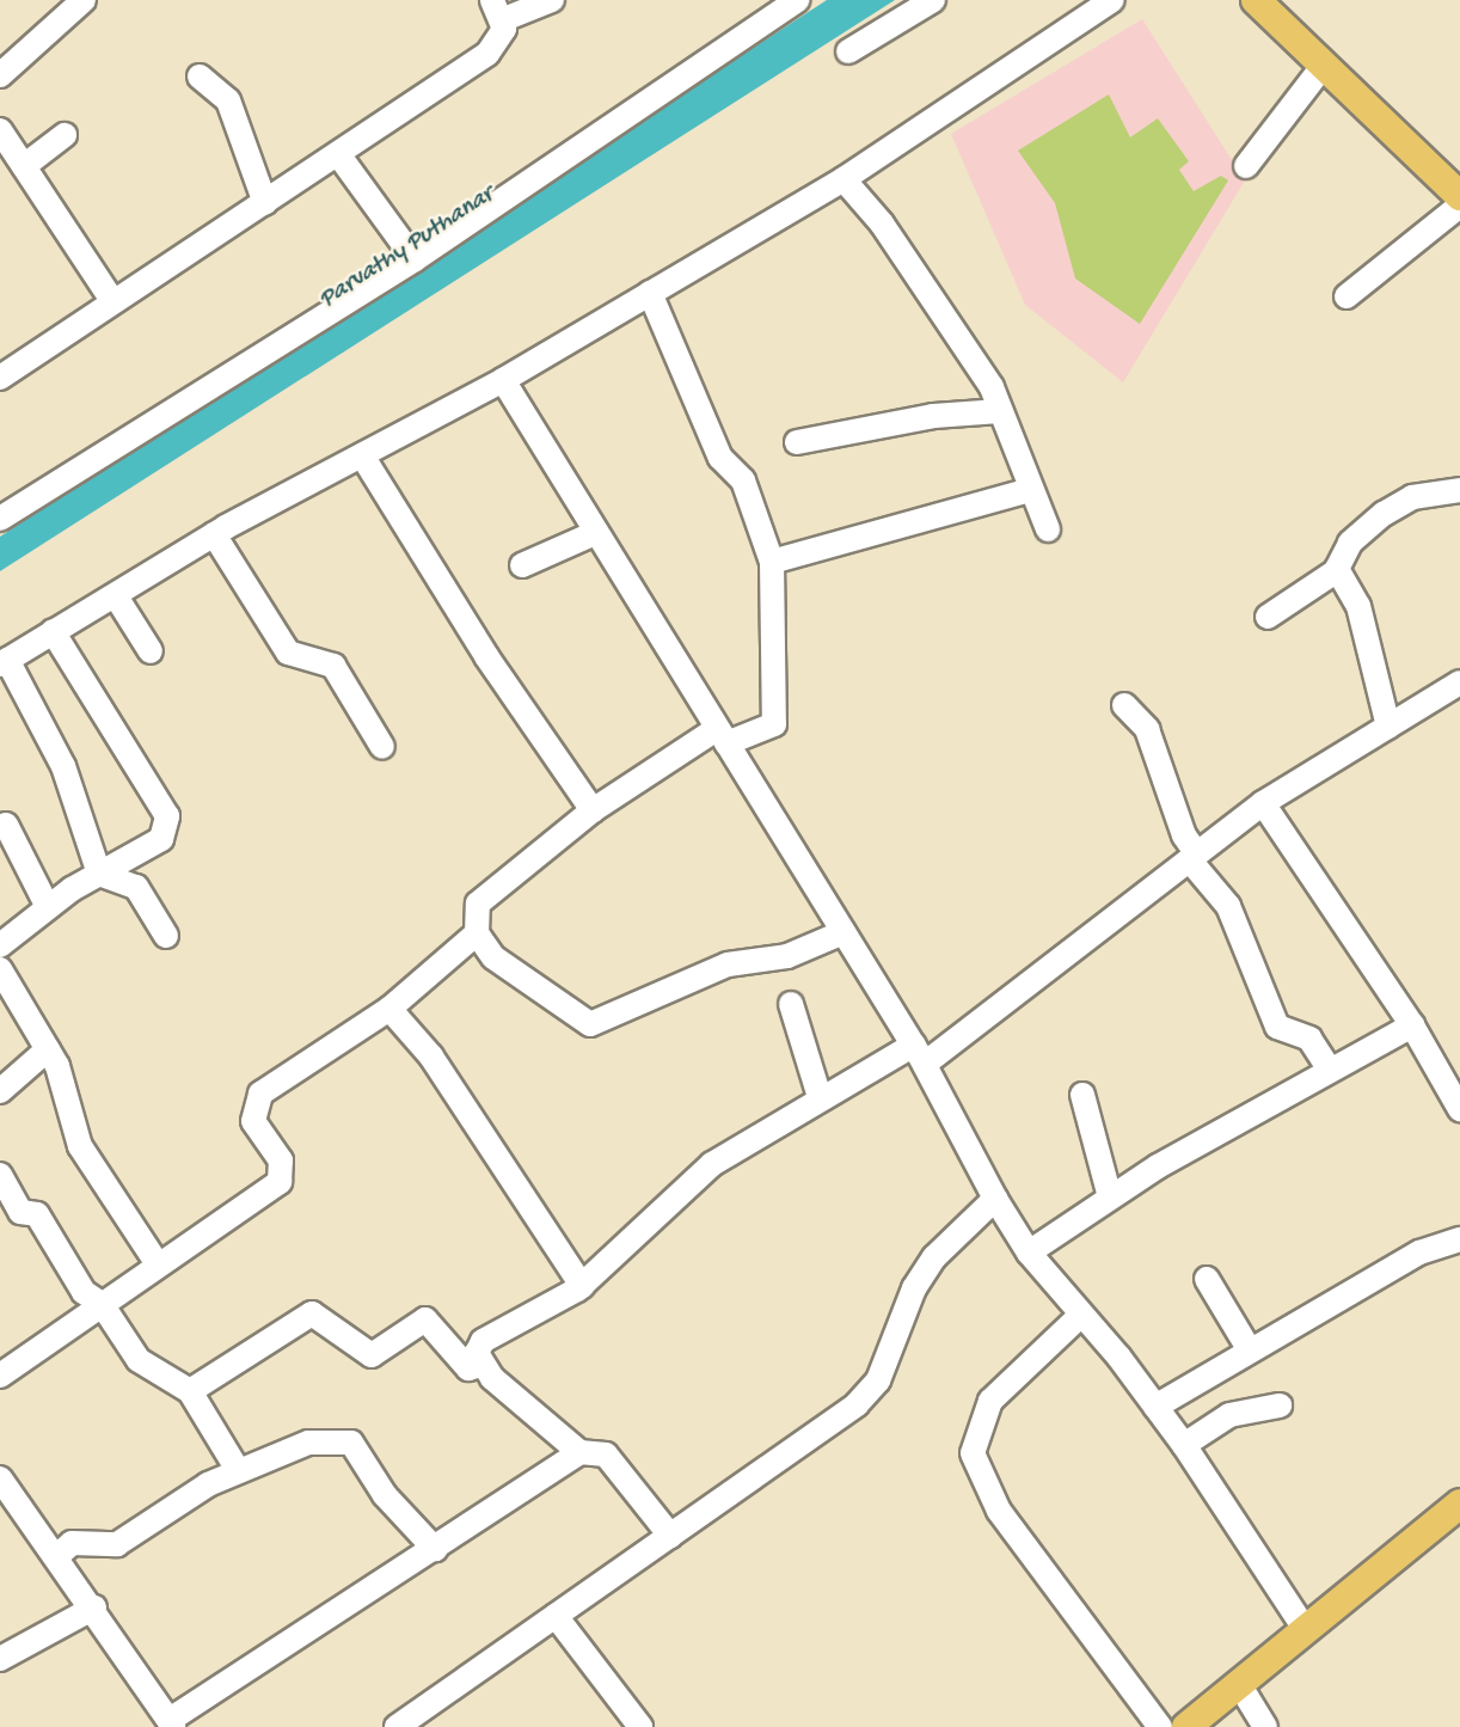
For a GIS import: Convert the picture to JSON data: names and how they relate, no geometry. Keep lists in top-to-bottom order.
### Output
{
  "water": ["Parvathy Puthanar"]
}
